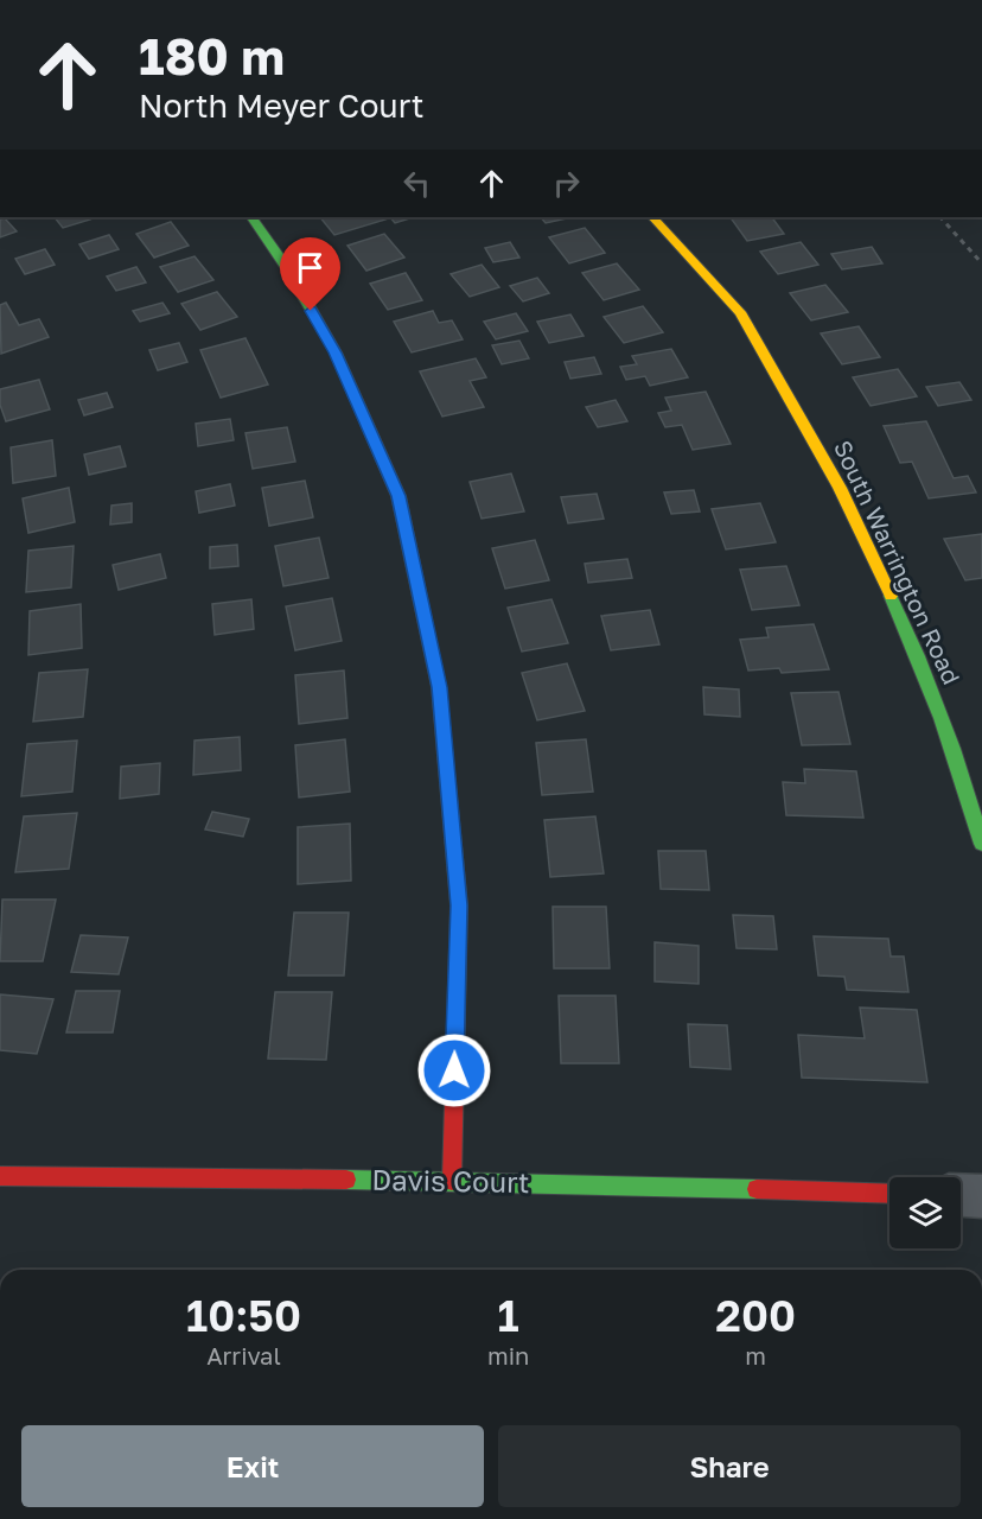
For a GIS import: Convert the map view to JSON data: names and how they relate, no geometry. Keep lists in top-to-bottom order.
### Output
{
  "streets": {
    "street": ["South Warrington Road", "Davis Court"]
  },
  "page": {
    "turn": ["180 m", "North Meyer Court"],
    "eta": [
      "10:50",
      "Arrival",
      "1",
      "min",
      "200",
      "m"
    ],
    "buttons": ["Exit", "Share"]
  }
}
